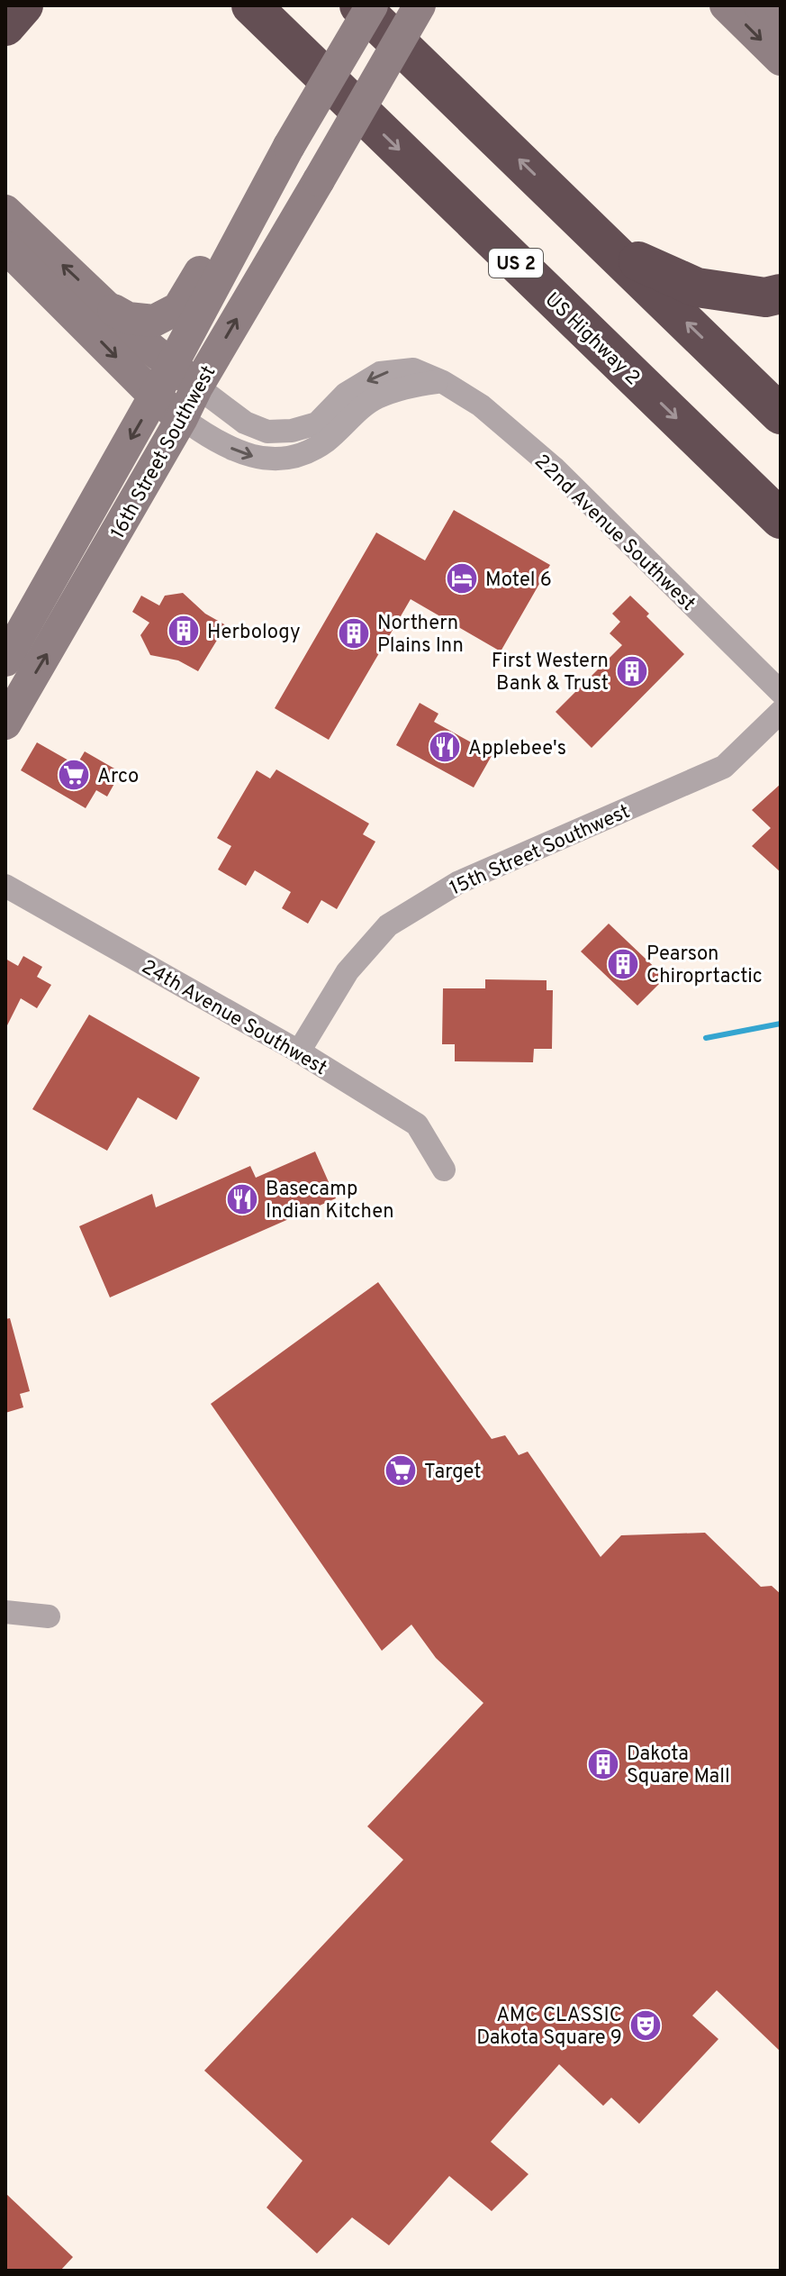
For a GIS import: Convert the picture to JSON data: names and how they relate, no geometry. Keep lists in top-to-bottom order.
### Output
{
  "streets": {
    "highway": ["US 2", "US Highway 2"],
    "main road": ["16th Street Southwest", "22nd Avenue Southwest"],
    "street": ["15th Street Southwest", "24th Avenue Southwest"]
  },
  "crossings": [
    ["16th Street Southwest", "22nd Avenue Southwest"],
    ["15th Street Southwest", "24th Avenue Southwest"]
  ],
  "one_way": ["22nd Avenue Southwest"],
  "places": {
    "hotel": ["Motel 6"],
    "building": [
      "Herbology",
      "Northern Plains Inn",
      "First Western Bank & Trust",
      "Pearson Chiroprtactic",
      "Dakota Square Mall"
    ],
    "restaurant": ["Applebee's", "Basecamp Indian Kitchen"],
    "supermarket": ["Arco", "Target"],
    "theatre": ["AMC CLASSIC Dakota Square 9"]
  }
}
